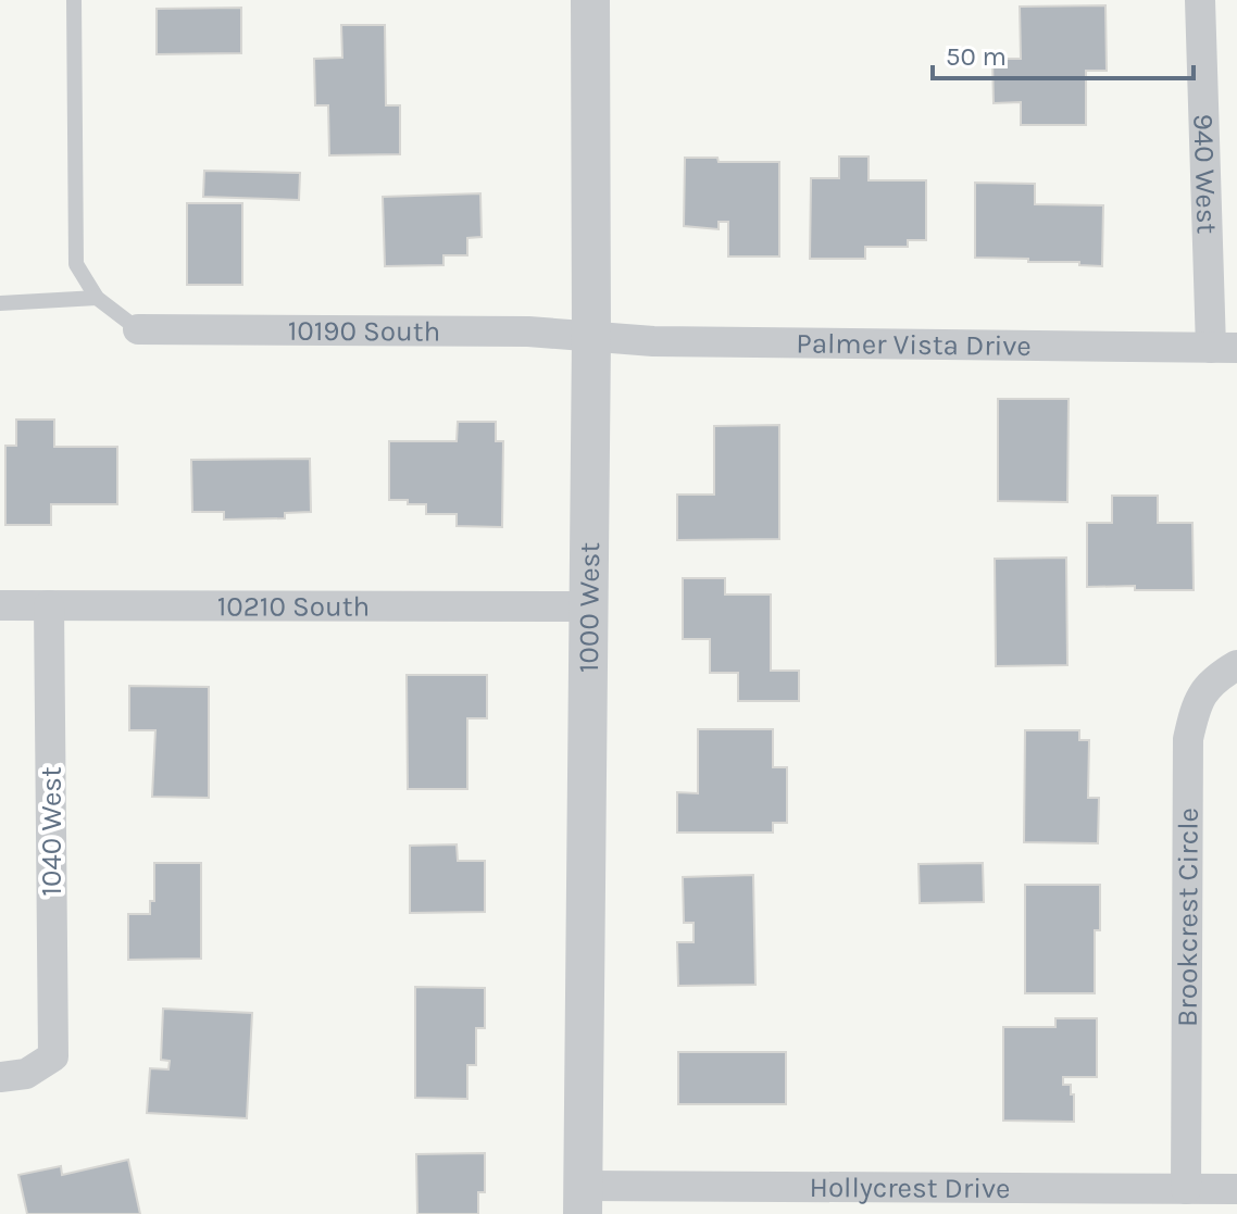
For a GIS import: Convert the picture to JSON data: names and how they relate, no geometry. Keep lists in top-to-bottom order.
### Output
{
  "streets": {
    "street": [
      "940 West",
      "10190 South",
      "Palmer Vista Drive",
      "10210 South",
      "1000 West",
      "1040 West",
      "Brookcrest Circle",
      "Hollycrest Drive"
    ]
  },
  "crossings": [
    ["940 West", "Palmer Vista Drive"],
    ["10190 South", "Palmer Vista Drive"],
    ["10190 South", "1000 West"],
    ["Palmer Vista Drive", "1000 West"],
    ["10210 South", "1000 West"],
    ["10210 South", "1040 West"],
    ["1000 West", "Hollycrest Drive"],
    ["Brookcrest Circle", "Hollycrest Drive"]
  ],
  "scale_bar": "50 m"
}
